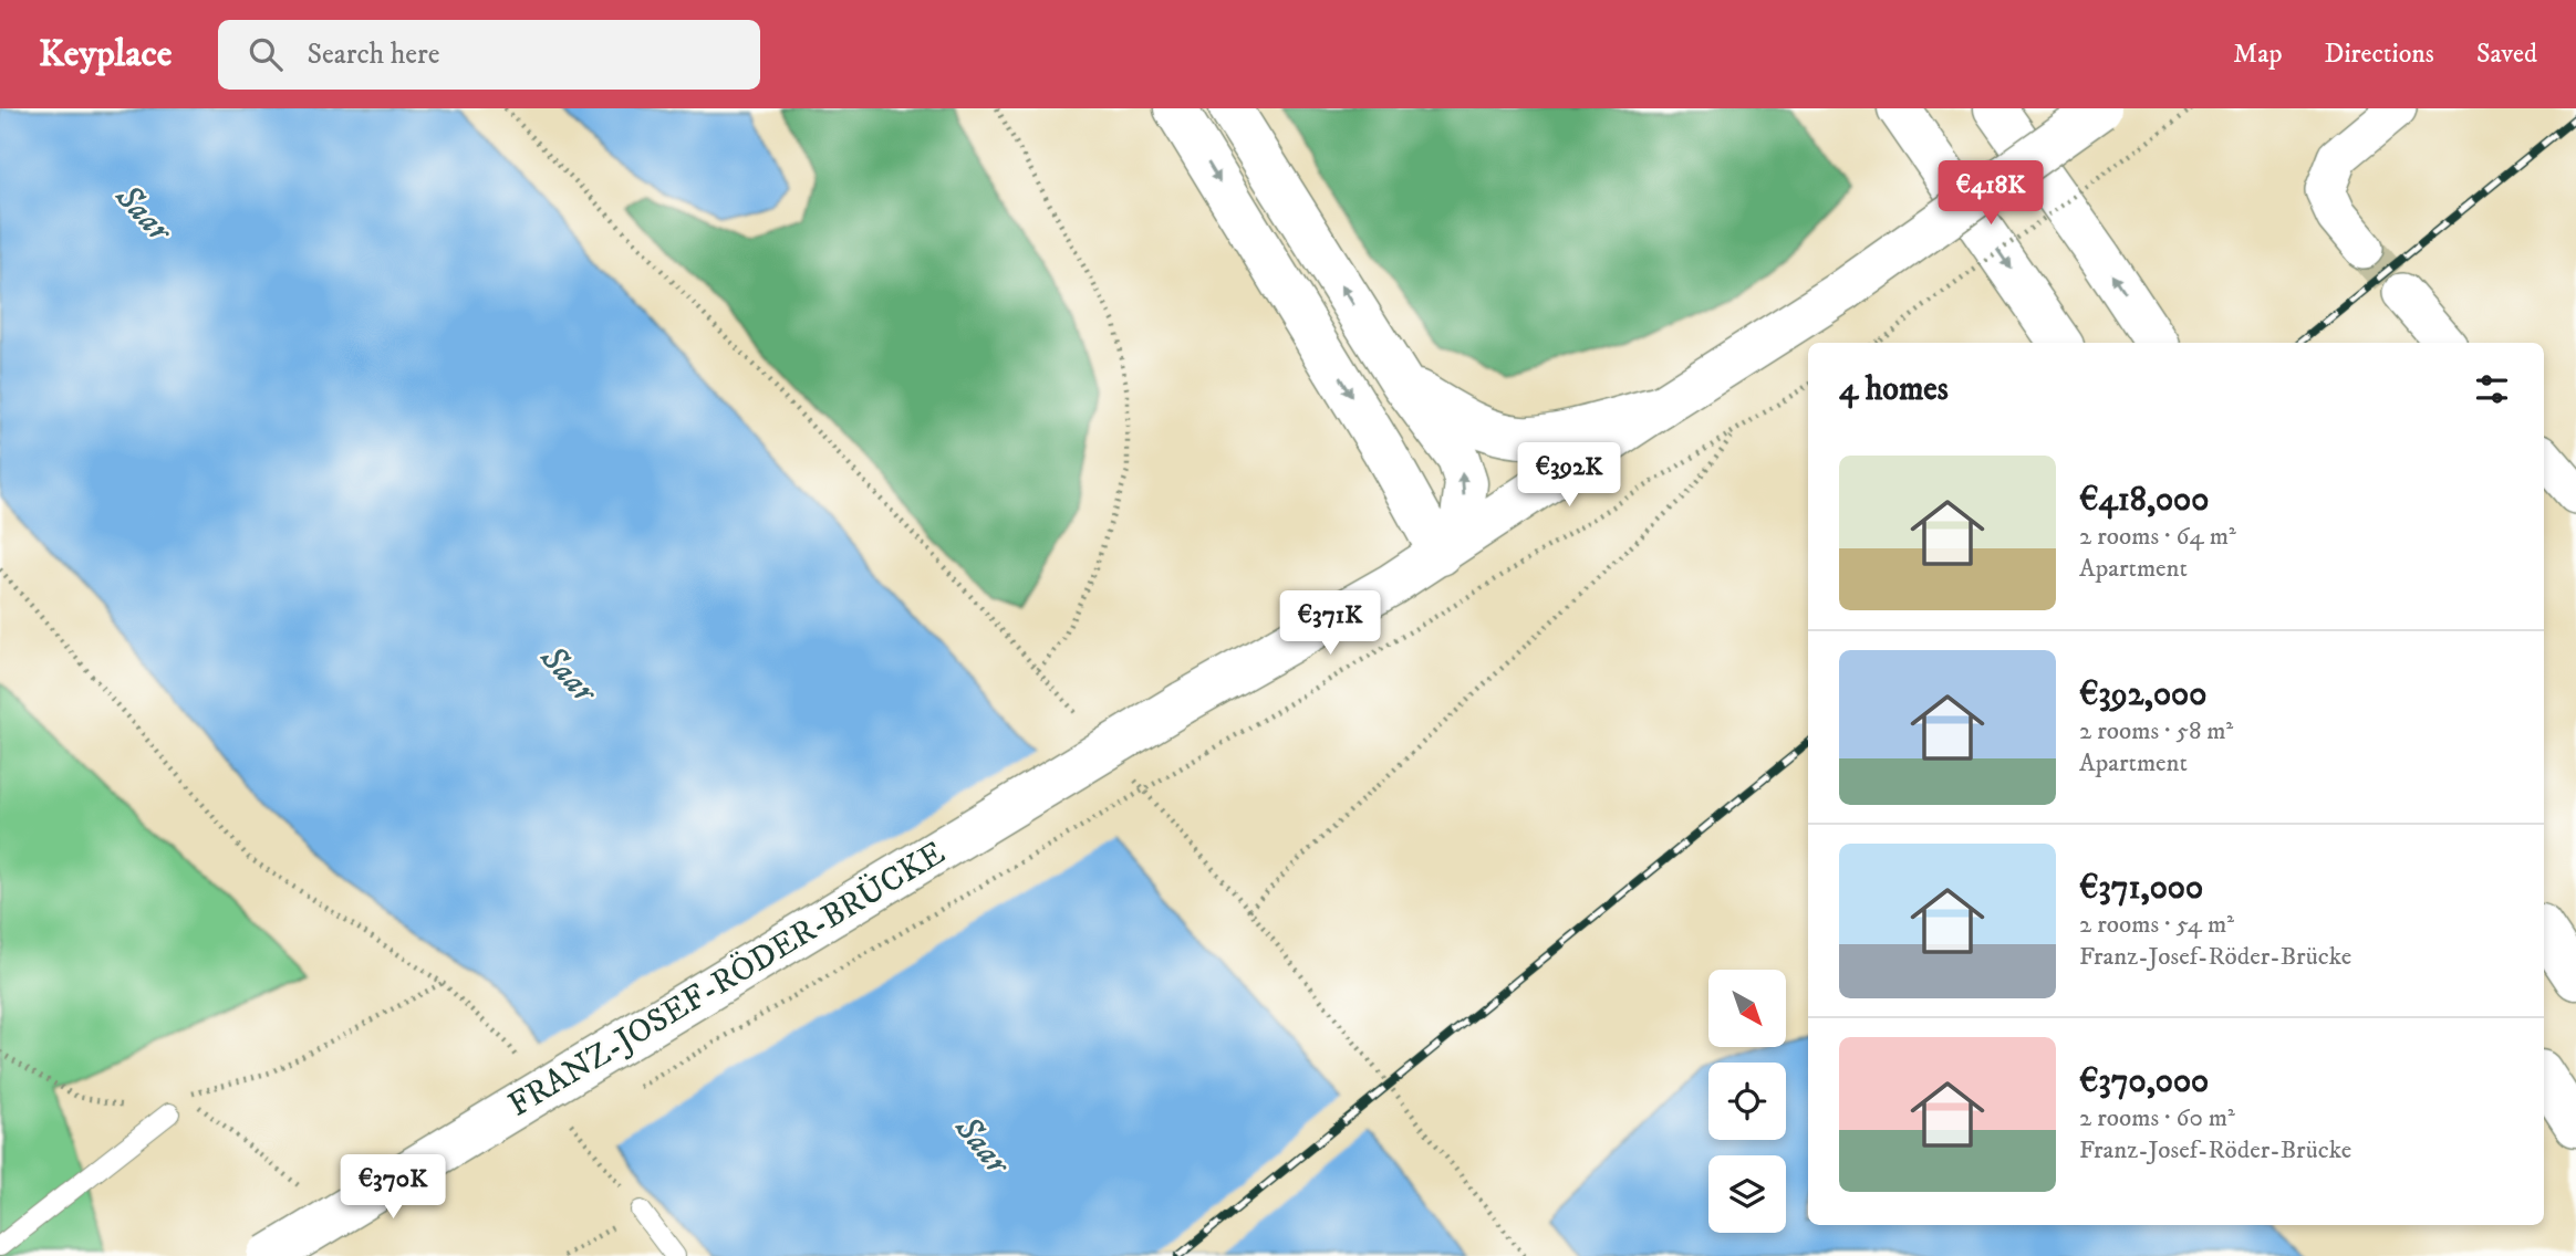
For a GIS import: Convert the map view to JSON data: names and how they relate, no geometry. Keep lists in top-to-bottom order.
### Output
{
  "streets": {
    "main road": ["FRANZ-JOSEF-RÖDER-BRÜCKE"]
  },
  "water": ["Saar"],
  "north": "bottom right",
  "page": {
    "header": "Keyplace",
    "search": "Search here",
    "nav": ["Map", "Directions", "Saved"],
    "price": [
      "€418K",
      "€392K",
      "€371K",
      "€370K"
    ],
    "heading": "4 homes",
    "list": [
      {
        "name": "€418,000",
        "note": "2 rooms · 64 m² · Apartment"
      },
      {
        "name": "€392,000",
        "note": "2 rooms · 58 m² · Apartment"
      },
      {
        "name": "€371,000",
        "note": "2 rooms · 54 m² · Franz-Josef-Röder-Brücke"
      },
      {
        "name": "€370,000",
        "note": "2 rooms · 60 m² · Franz-Josef-Röder-Brücke"
      }
    ]
  }
}
